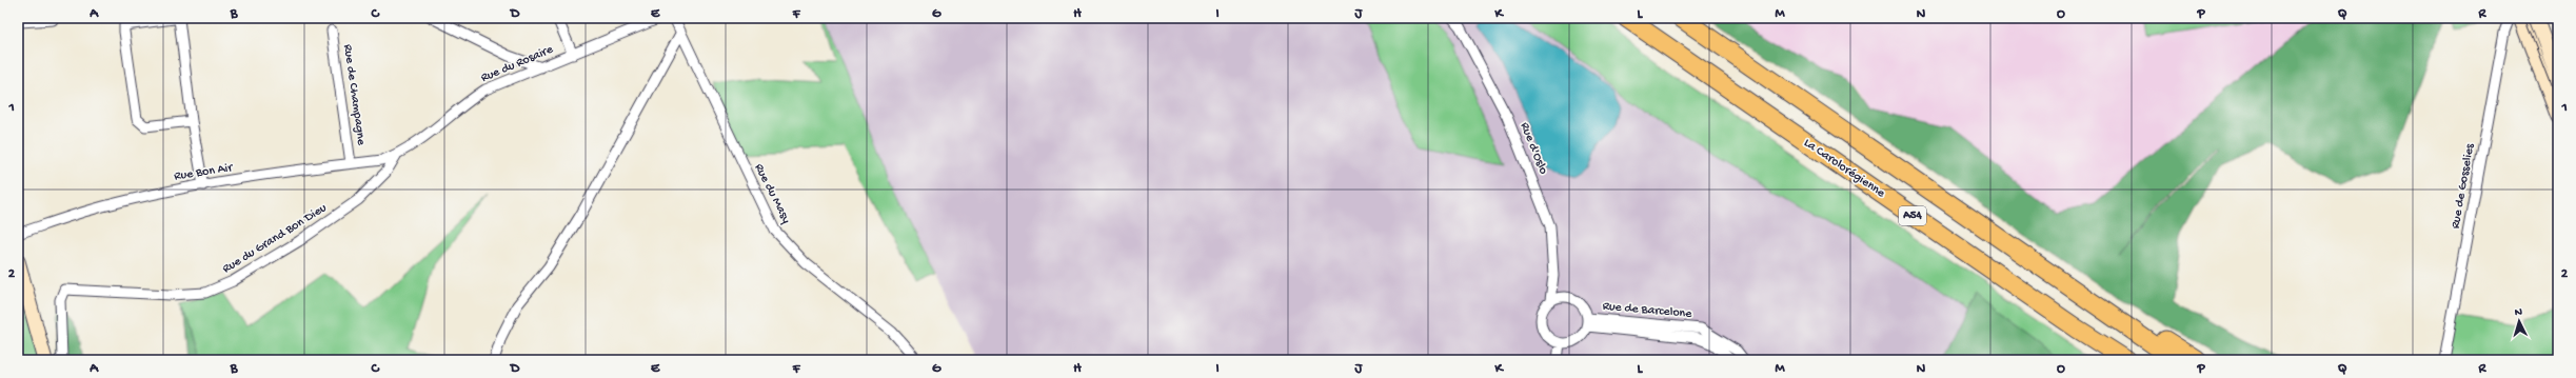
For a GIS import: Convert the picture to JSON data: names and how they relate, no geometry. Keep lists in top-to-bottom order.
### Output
{
  "streets": {
    "highway": ["La Carolorégienne", "A54"],
    "street": [
      "Rue du Rosaire",
      "Rue de Champagne",
      "Rue d'Oslo",
      "Rue Bon Air",
      "Rue de Gosselies",
      "Rue du Masy",
      "Rue du Grand Bon Dieu",
      "Rue de Barcelone"
    ]
  },
  "crossings": [
    ["Rue du Rosaire", "Rue Bon Air"],
    ["Rue du Rosaire", "Rue du Grand Bon Dieu"],
    ["Rue de Champagne", "Rue Bon Air"],
    ["Rue d'Oslo", "Rue de Barcelone"],
    ["Rue Bon Air", "Rue du Grand Bon Dieu"]
  ],
  "north": "top",
  "grid": {
    "columns": [
      "A",
      "B",
      "C",
      "D",
      "E",
      "F",
      "G",
      "H",
      "I",
      "J",
      "K",
      "L",
      "M",
      "N",
      "O",
      "P",
      "Q",
      "R"
    ],
    "rows": ["1", "2"]
  }
}
